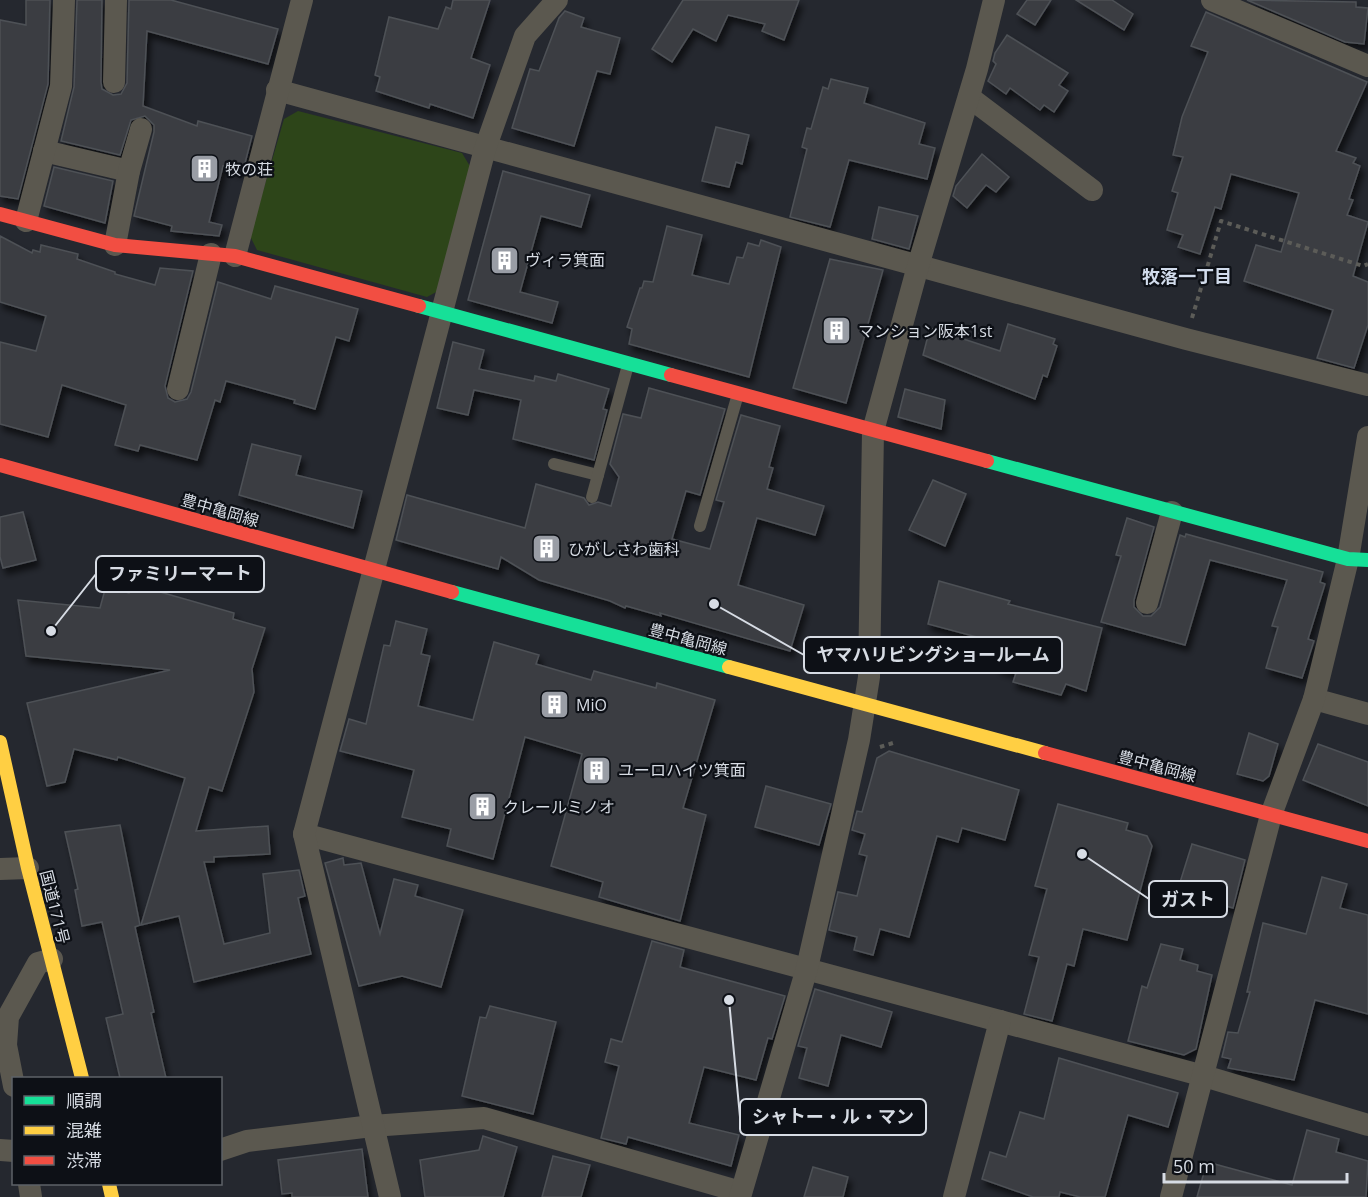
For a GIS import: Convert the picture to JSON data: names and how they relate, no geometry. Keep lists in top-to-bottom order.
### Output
{
  "streets": {
    "main road": ["豊中亀岡線", "国道171号"]
  },
  "districts": ["牧落一丁目"],
  "places": {
    "building": [
      "牧の荘",
      "ヴィラ箕面",
      "マンション阪本1st",
      "ひがしさわ歯科",
      "MiO",
      "ユーロハイツ箕面",
      "クレールミノオ"
    ],
    "other": [
      "ヤマハリビングショールーム",
      "ファミリーマート",
      "ガスト",
      "シャトー・ル・マン"
    ]
  },
  "legend": ["順調", "混雑", "渋滞"],
  "scale_bar": "50 m"
}
